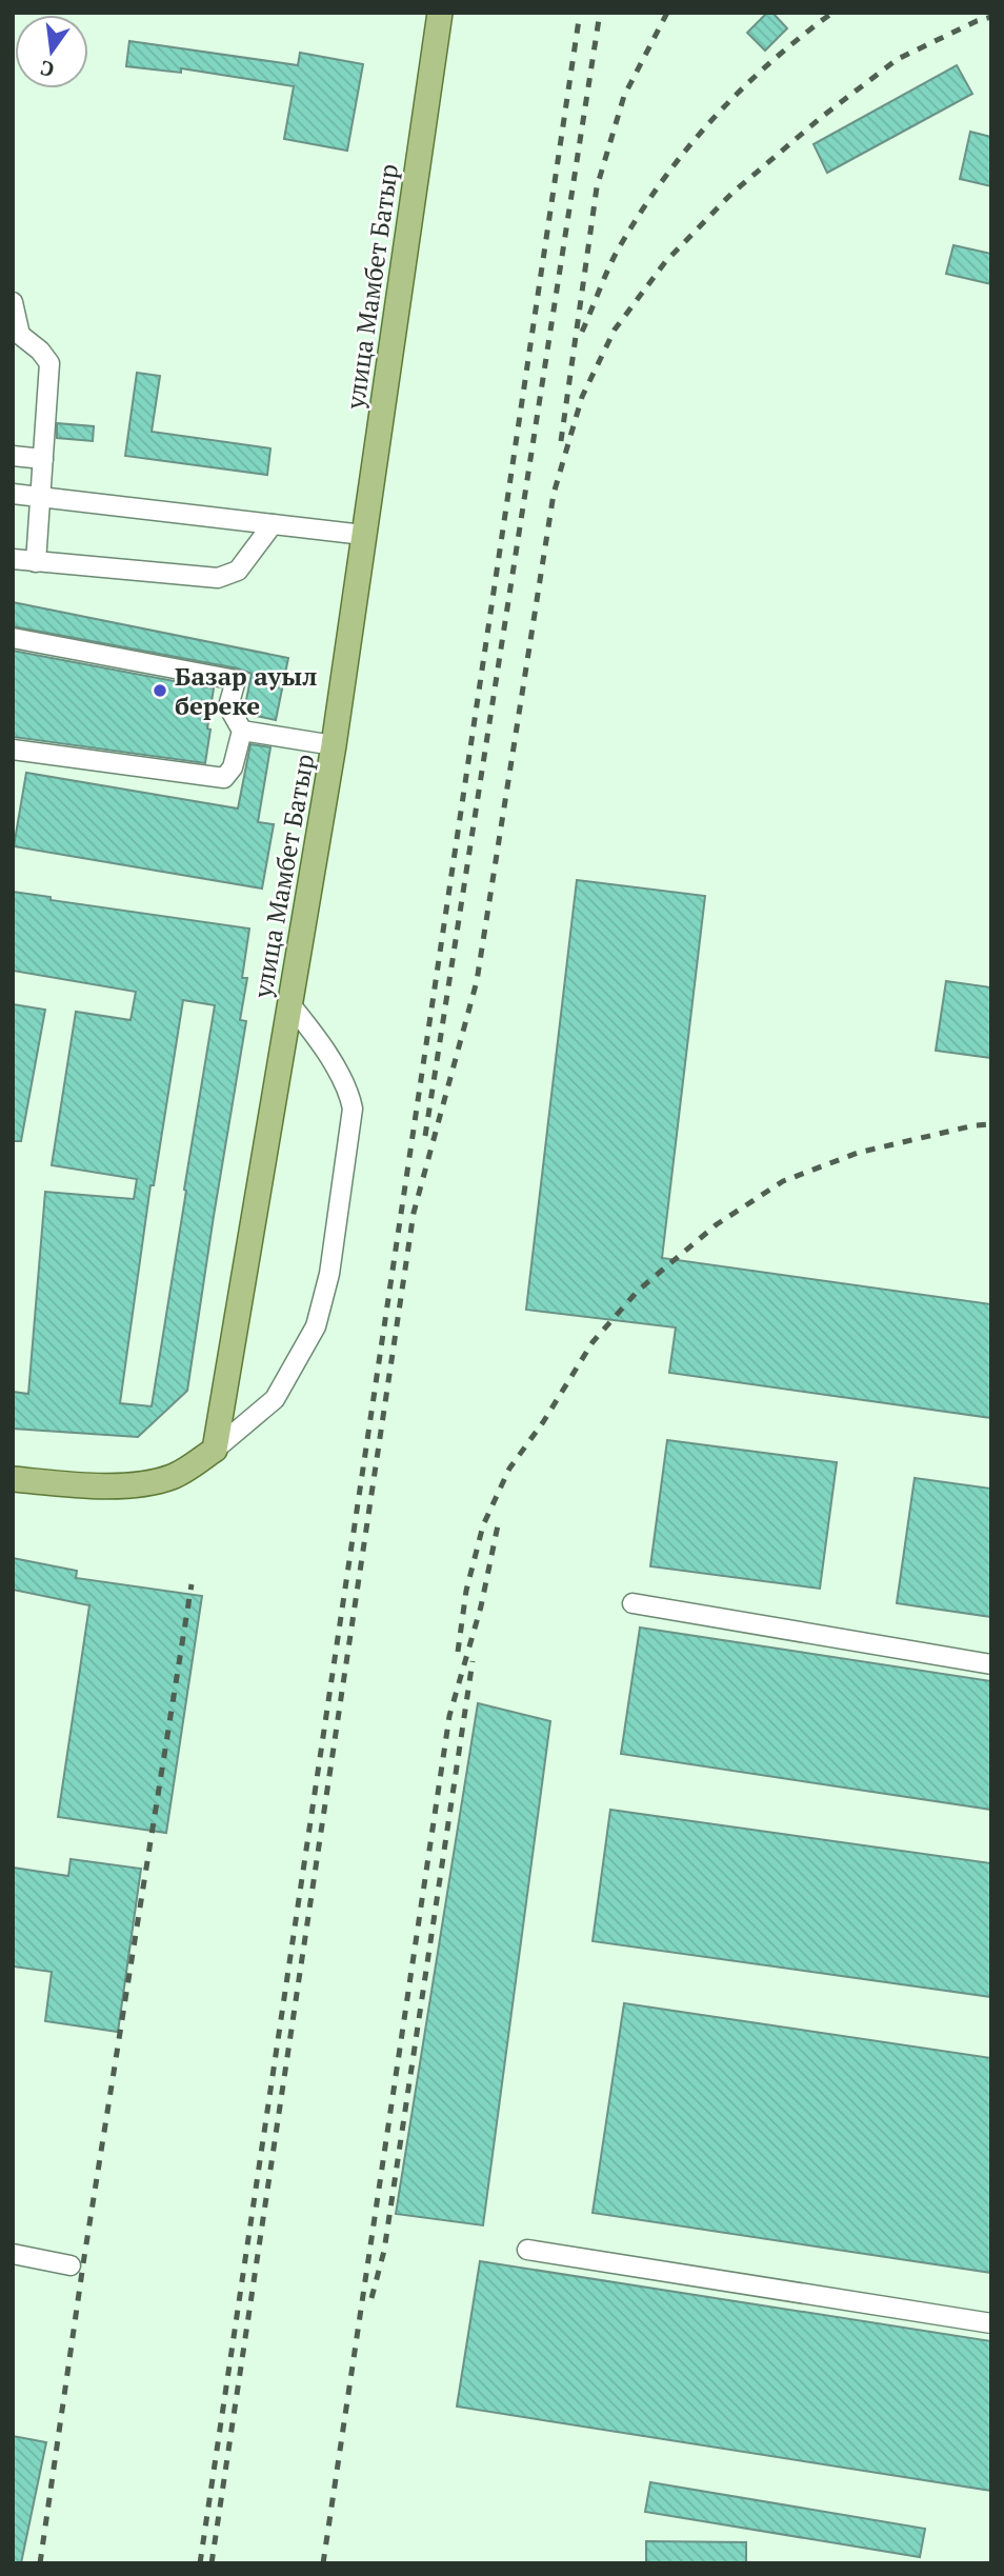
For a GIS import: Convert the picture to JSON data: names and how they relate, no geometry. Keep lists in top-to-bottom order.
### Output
{
  "streets": {
    "main road": ["улица Мамбет Батыр"]
  },
  "places": ["Базар ауыл береке"],
  "north": "bottom"
}
